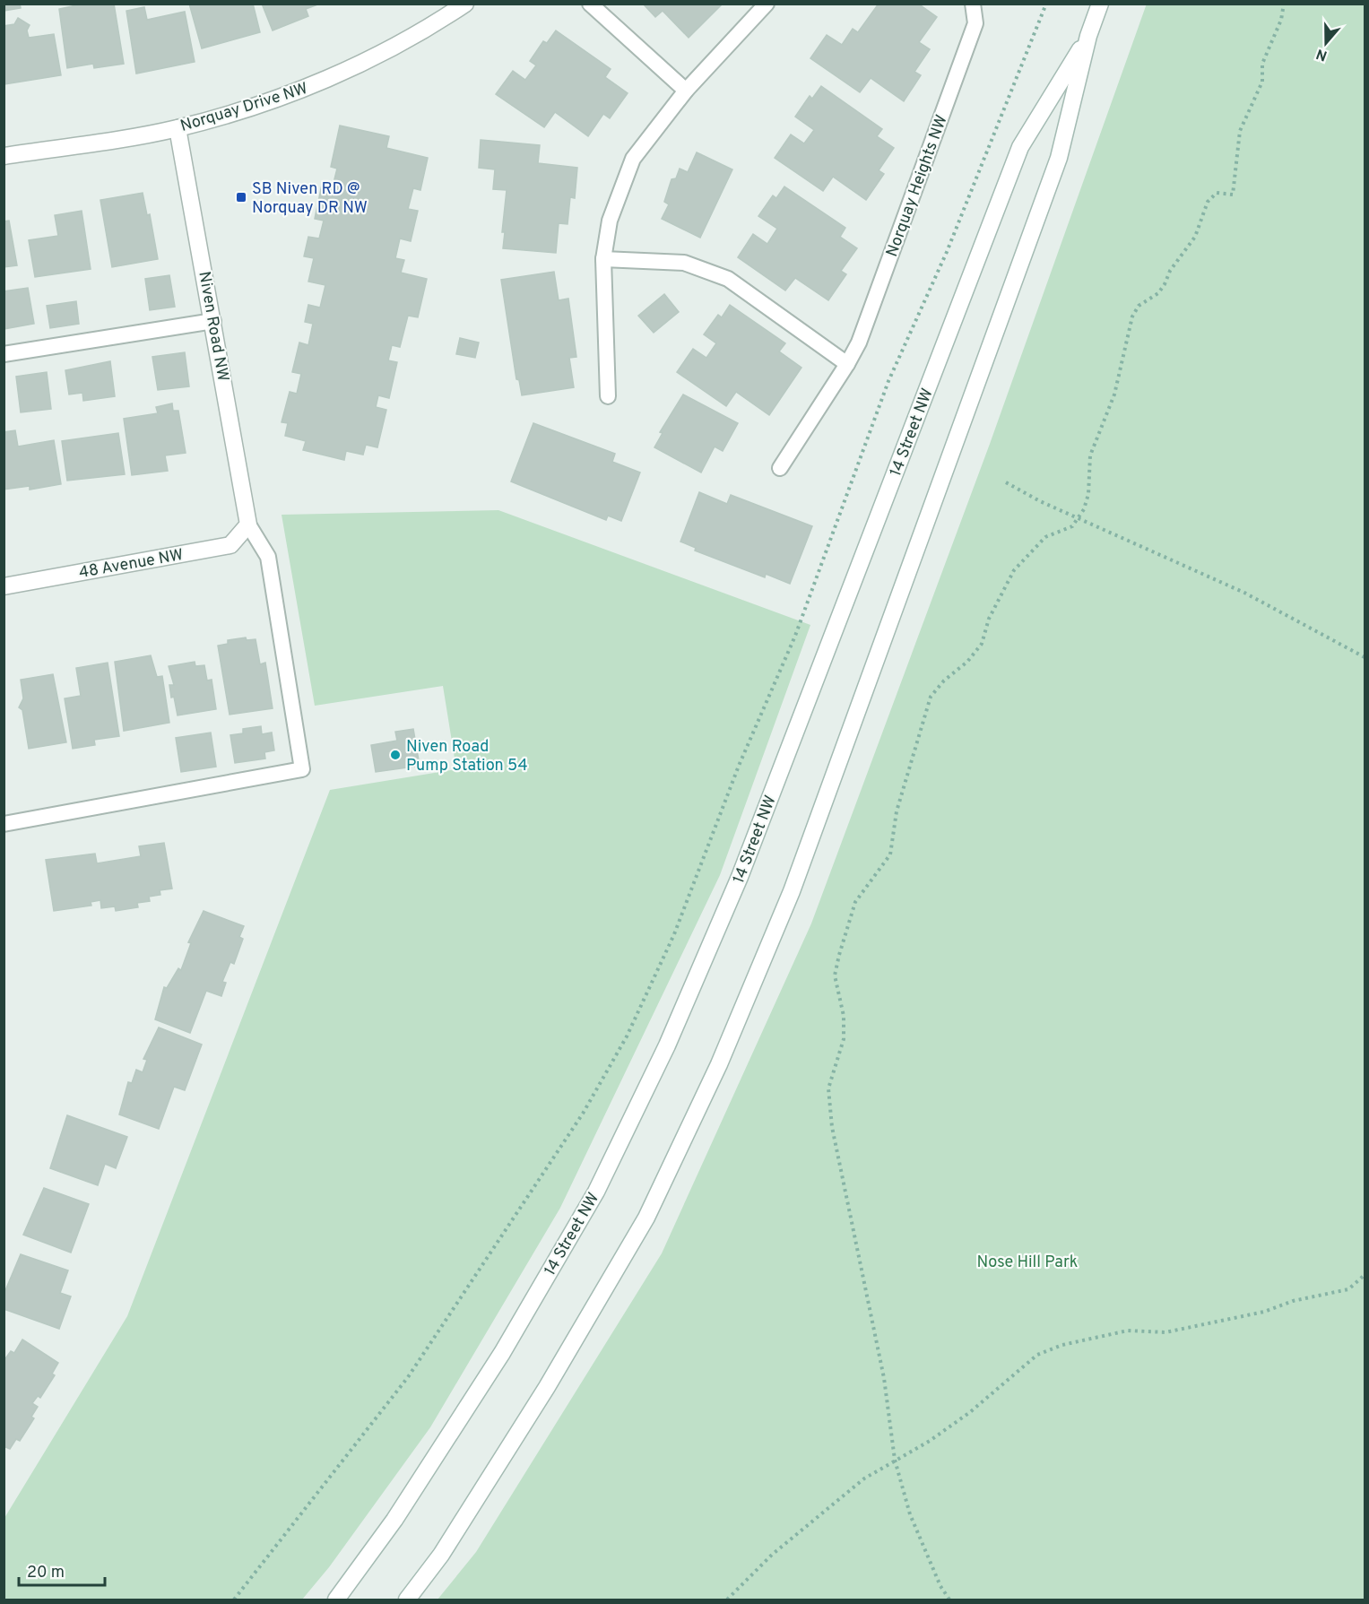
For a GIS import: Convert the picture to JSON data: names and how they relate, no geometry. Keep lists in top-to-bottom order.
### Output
{
  "streets": {
    "main road": [
      "Norquay Drive NW",
      "Niven Road NW",
      "14 Street NW",
      "48 Avenue NW"
    ],
    "lane": ["Norquay Heights NW"]
  },
  "crossings": [
    ["Norquay Drive NW", "Niven Road NW"],
    ["Niven Road NW", "48 Avenue NW"]
  ],
  "parks": ["Nose Hill Park"],
  "places": {
    "transit": ["SB Niven RD @ Norquay DR NW"],
    "other": ["Niven Road Pump Station 54"]
  },
  "scale_bar": "20 m",
  "north": "bottom"
}
